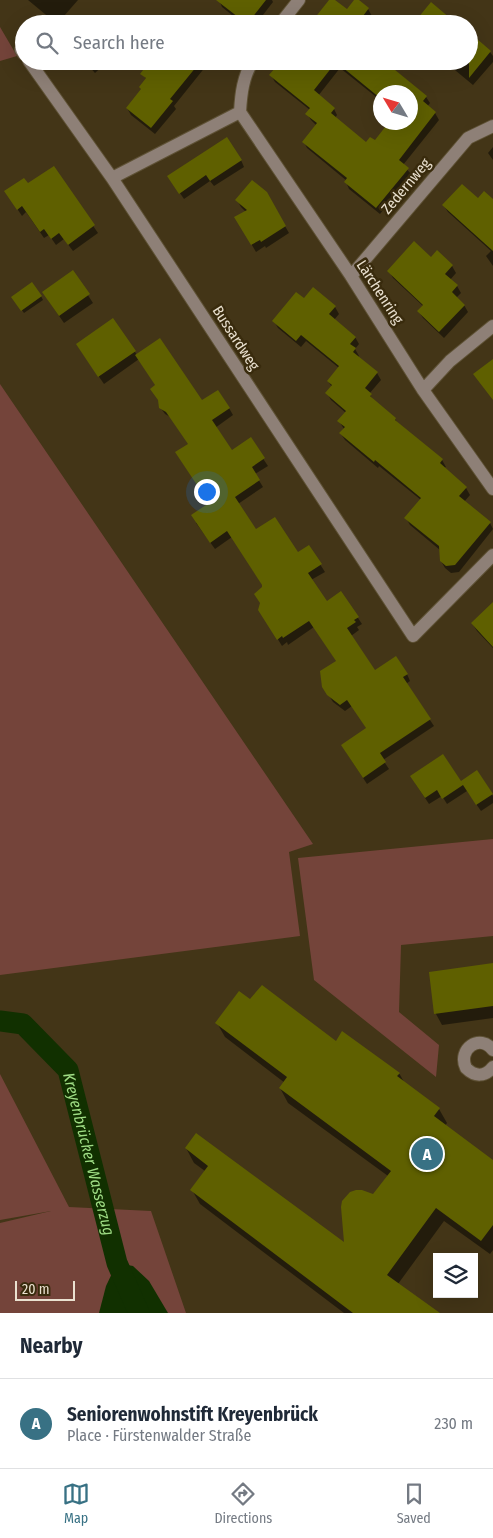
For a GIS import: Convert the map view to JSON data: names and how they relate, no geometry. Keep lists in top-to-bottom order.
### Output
{
  "streets": {
    "street": ["Zedernweg", "Lärchenring", "Bussardweg"]
  },
  "crossings": [
    ["Zedernweg", "Lärchenring"]
  ],
  "water": ["Kreyenbrücker Wasserzug"],
  "scale_bar": "20 m",
  "north": "top left",
  "page": {
    "search": "Search here",
    "pins": "A",
    "scale": "20 m",
    "heading": "Nearby",
    "list": [
      {
        "mark": "A",
        "name": "Seniorenwohnstift Kreyenbrück",
        "note": "Place · Fürstenwalder Straße",
        "value": "230 m"
      }
    ],
    "nav": ["Map", "Directions", "Saved"]
  }
}
